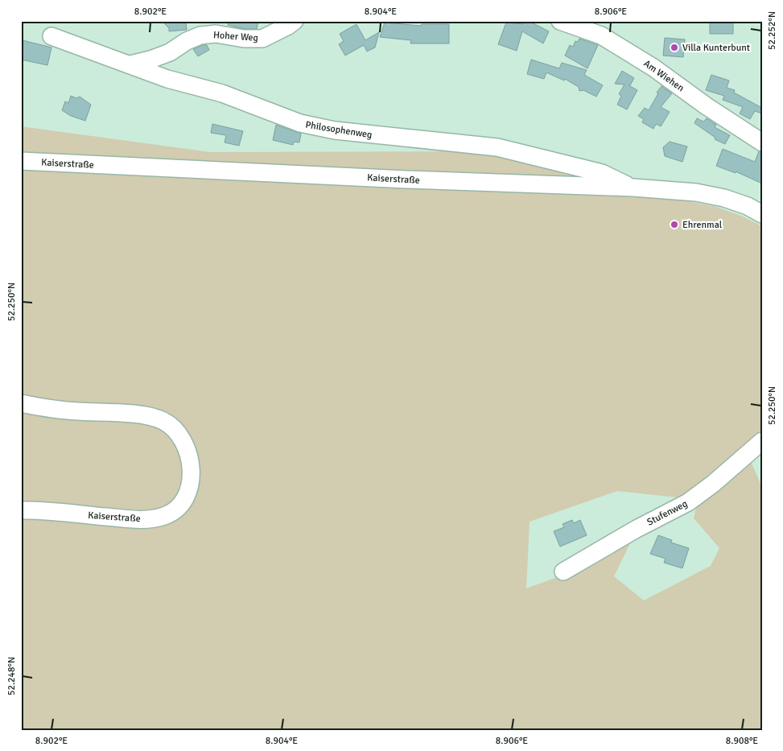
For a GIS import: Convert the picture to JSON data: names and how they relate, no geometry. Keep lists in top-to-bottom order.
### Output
{
  "streets": {
    "street": [
      "Hoher Weg",
      "Am Wiehen",
      "Philosophenweg",
      "Kaiserstraße",
      "Stufenweg"
    ]
  },
  "crossings": [
    ["Hoher Weg", "Philosophenweg"],
    ["Philosophenweg", "Kaiserstraße"]
  ],
  "places": ["Villa Kunterbunt", "Ehrenmal"],
  "coordinates": [
    "8.902°E",
    "8.904°E",
    "8.906°E",
    "52.252°N",
    "52.250°N",
    "52.248°N",
    "8.908°E"
  ]
}
